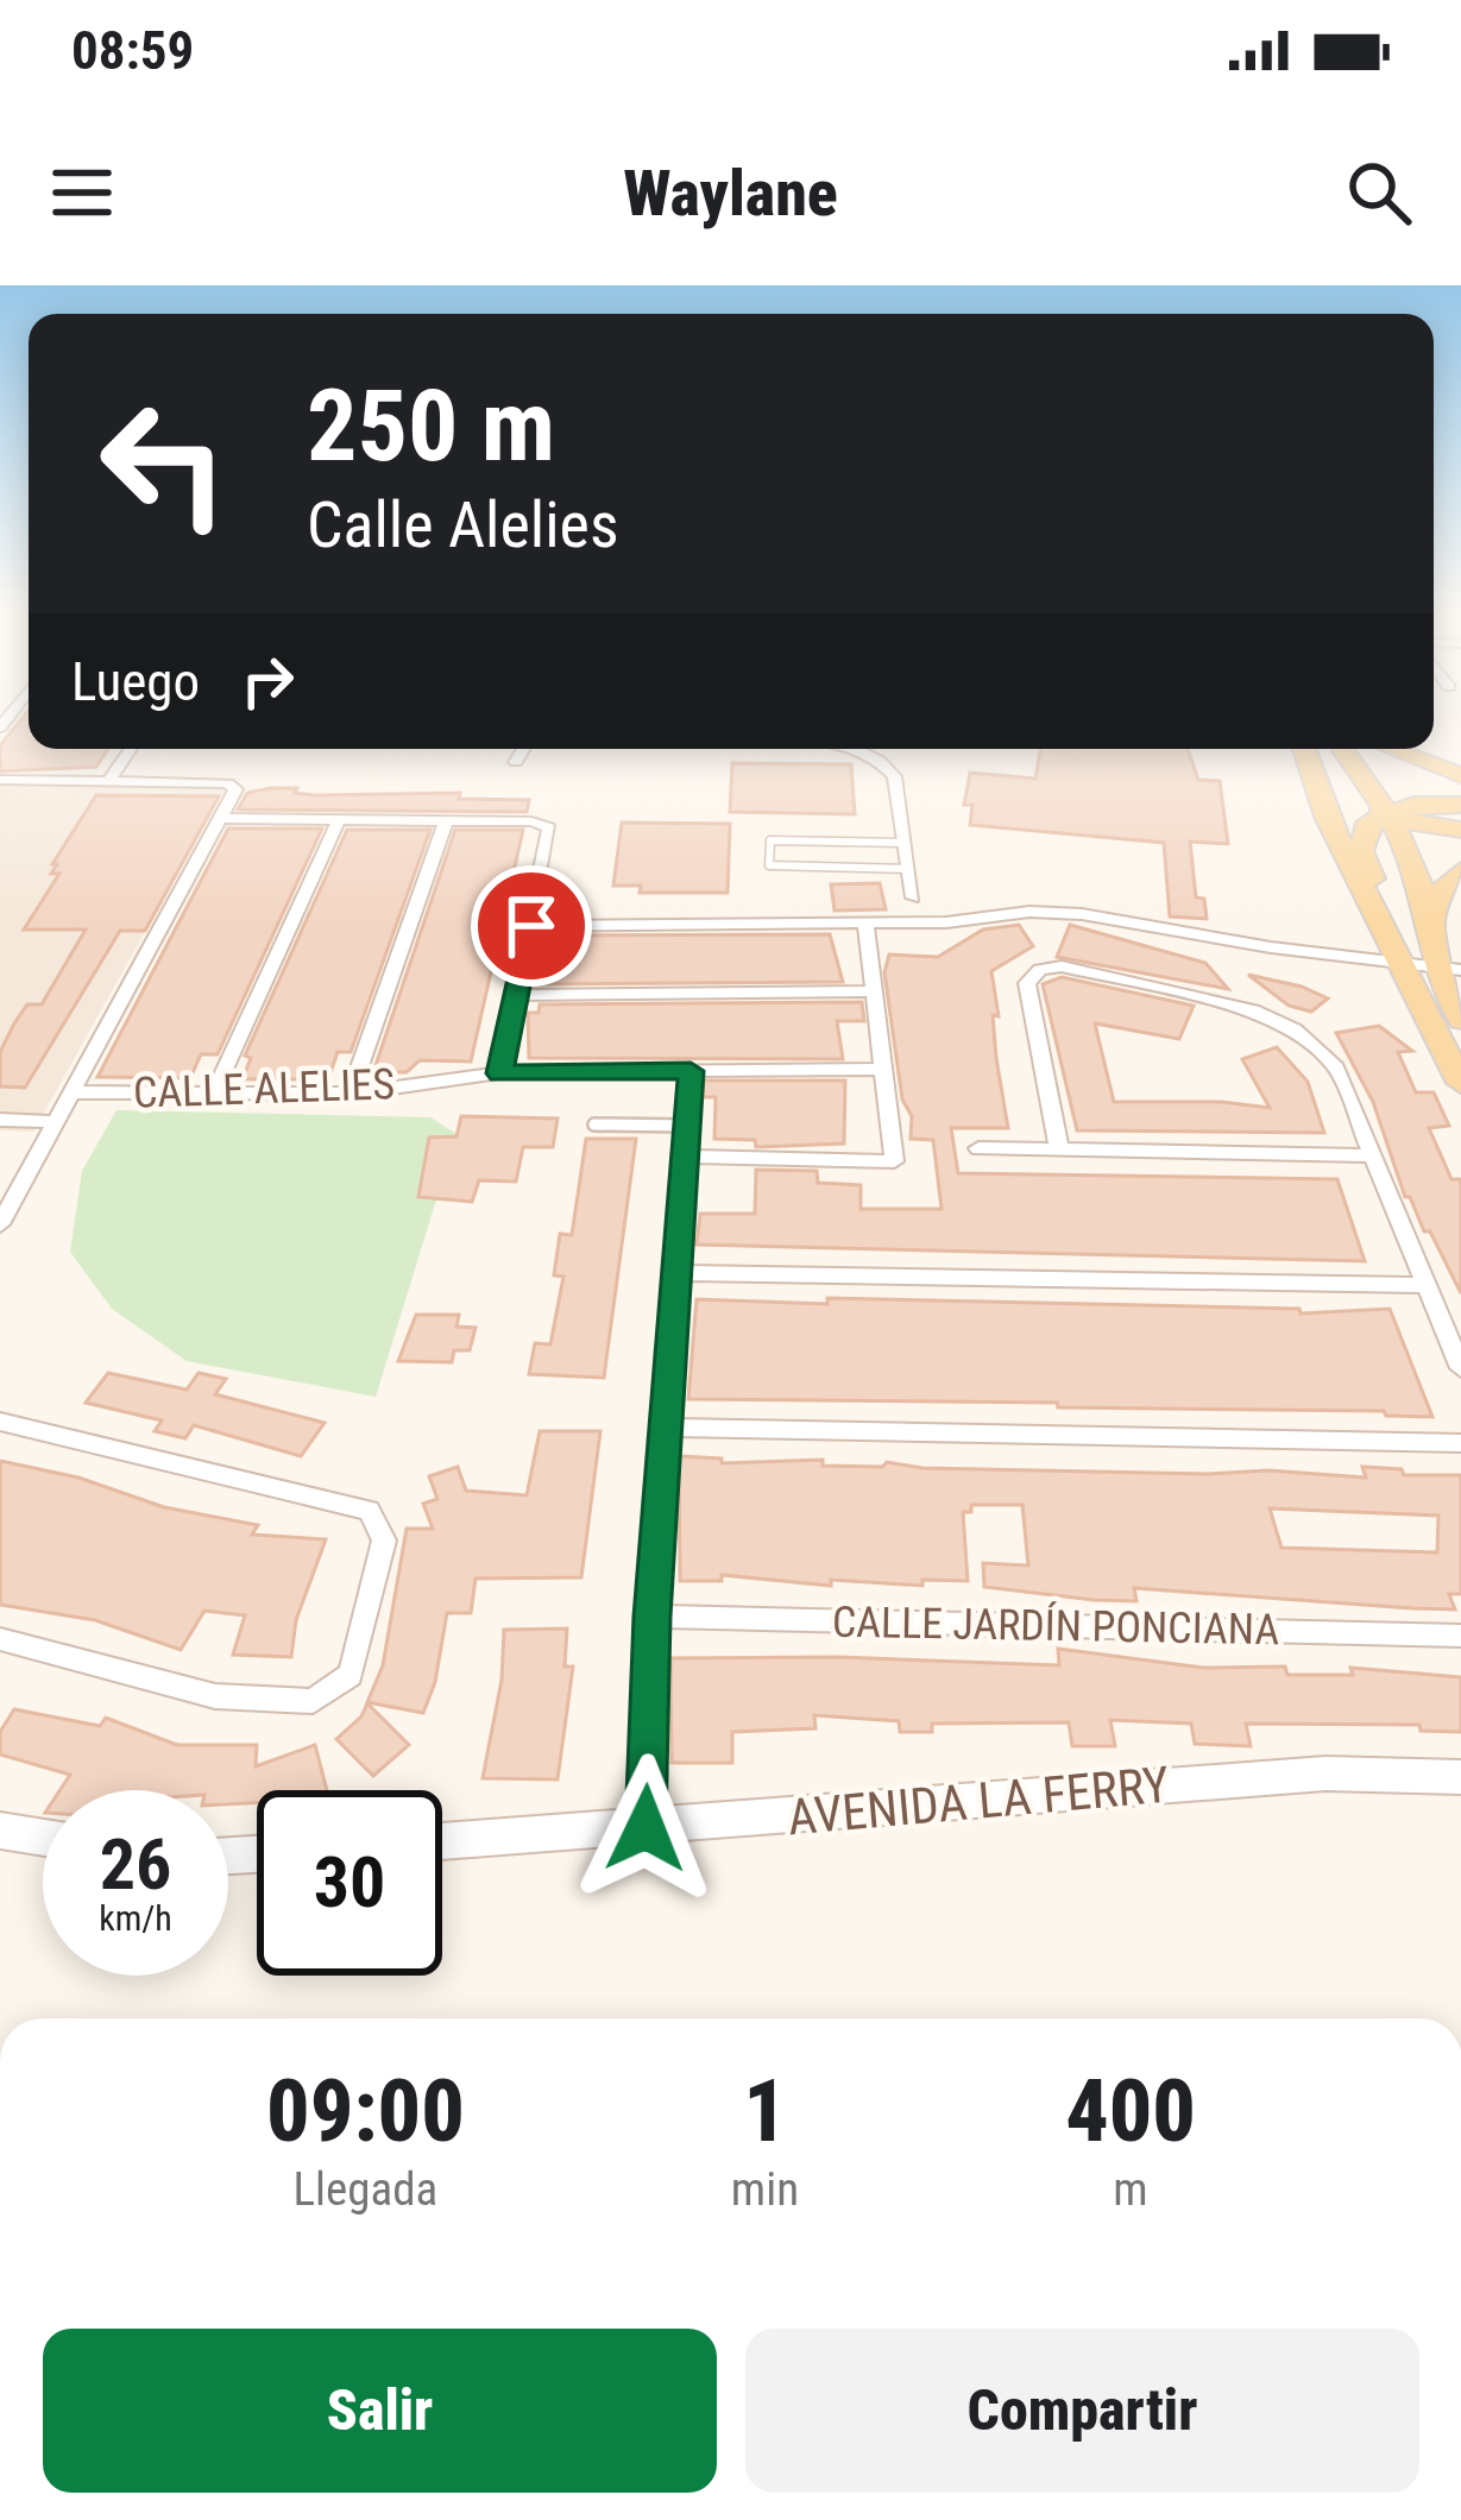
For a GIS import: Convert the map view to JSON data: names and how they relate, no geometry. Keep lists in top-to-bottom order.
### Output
{
  "streets": {
    "street": ["CALLE ALELIES", "CALLE JARDÍN PONCIANA", "AVENIDA LA FERRY"]
  },
  "page": {
    "status": "08:59",
    "header": "Waylane",
    "turn": ["250 m", "Calle Alelies"],
    "then": "Luego",
    "speed": "26 km/h",
    "limit": "30",
    "eta": [
      "09:00",
      "Llegada",
      "1",
      "min",
      "400",
      "m"
    ],
    "buttons": ["Salir", "Compartir"]
  }
}
